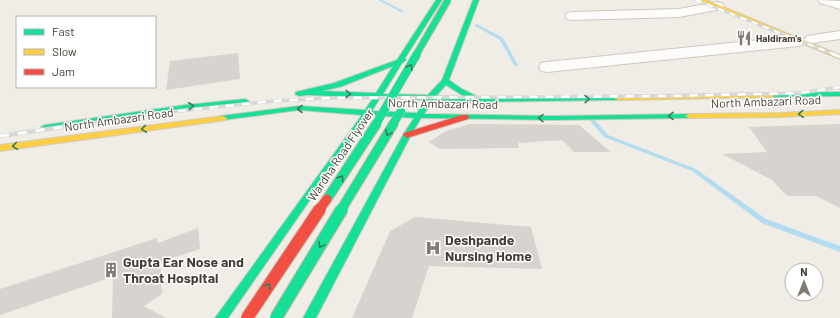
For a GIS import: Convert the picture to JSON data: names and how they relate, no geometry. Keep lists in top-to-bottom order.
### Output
{
  "streets": {
    "main road": ["North Ambazari Road", "Wardha Road Flyover"]
  },
  "places": {
    "restaurant": ["Haldiram's"],
    "hospital": ["Deshpande Nursing Home"],
    "building": ["Gupta Ear Nose and Throat Hospital"]
  },
  "legend": ["Fast", "Slow", "Jam"],
  "north": "top"
}
